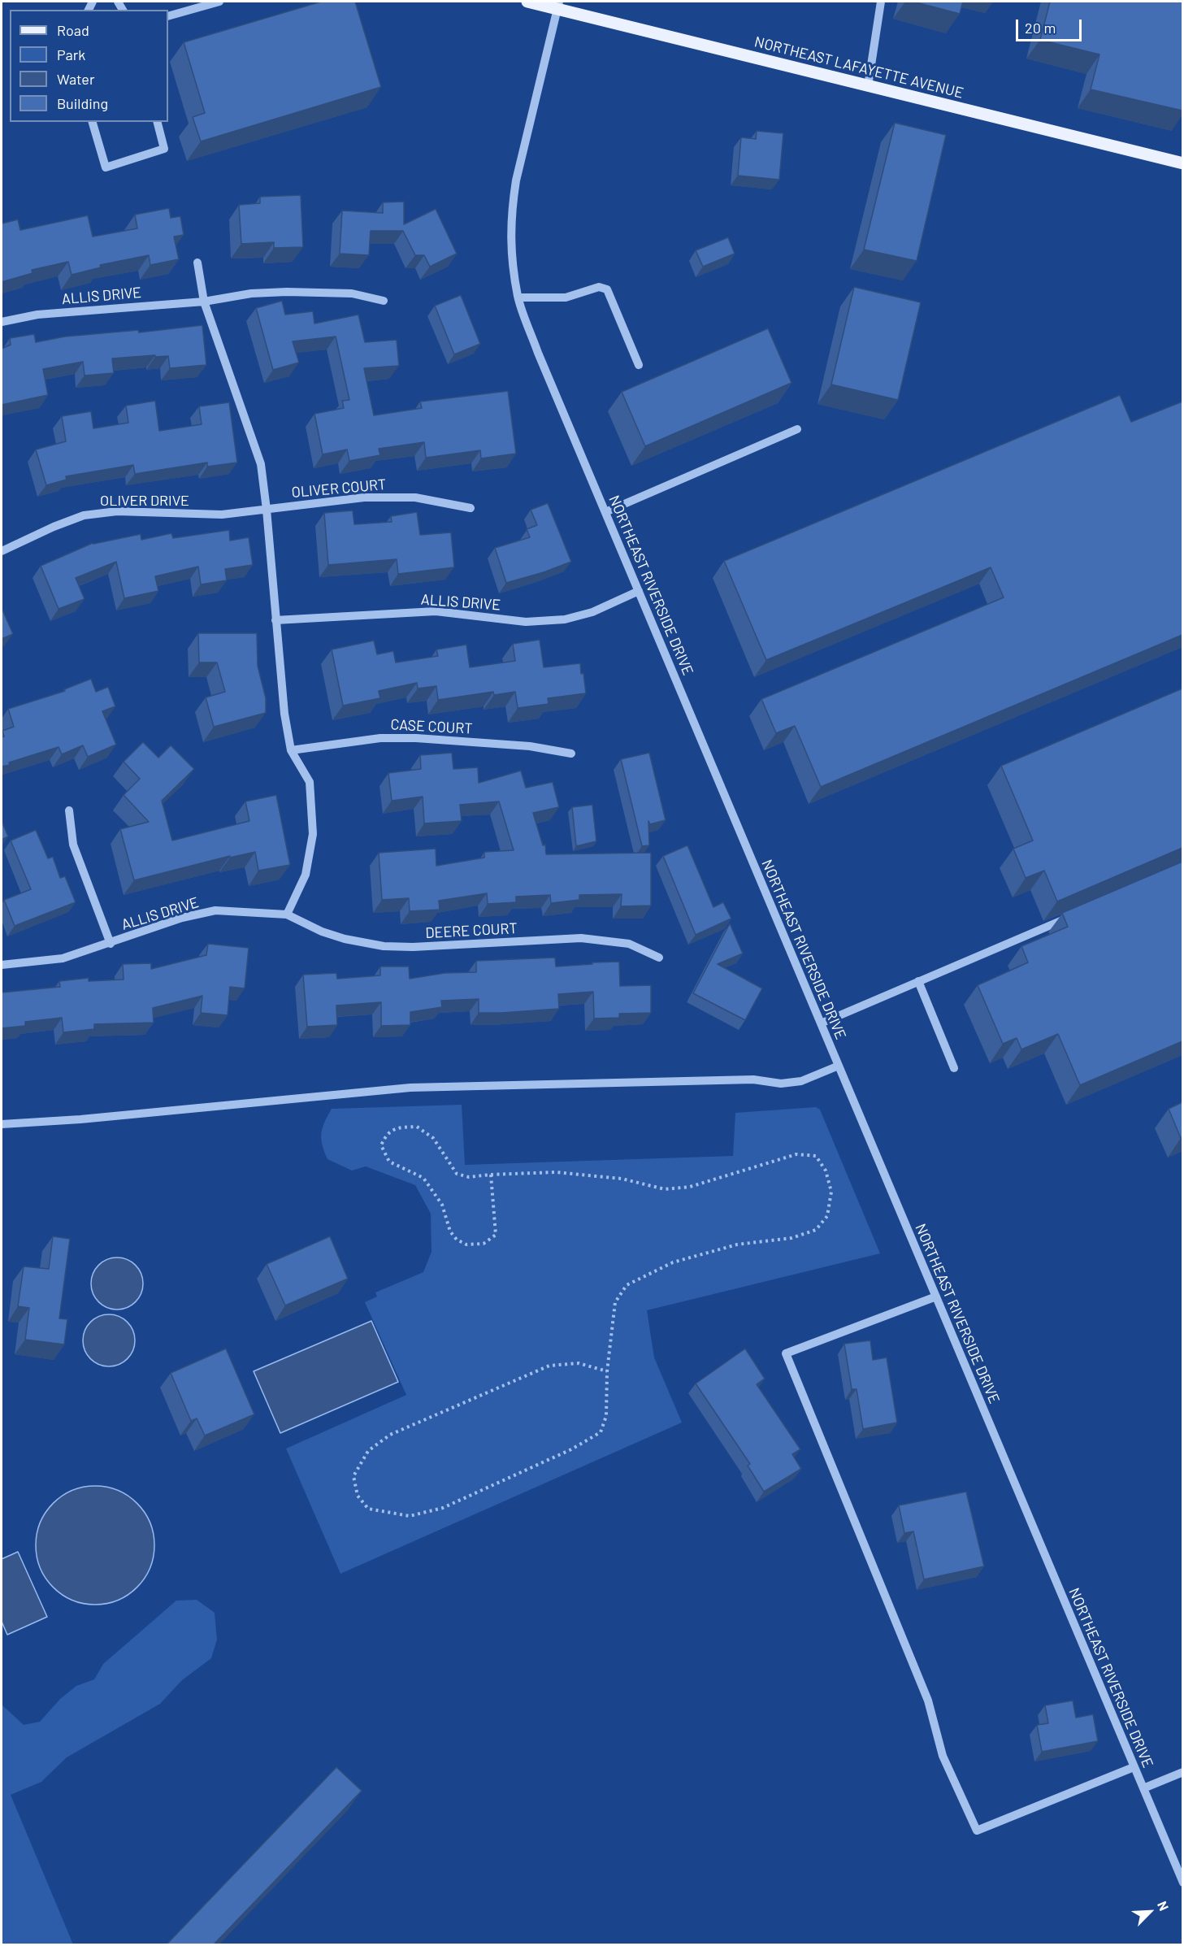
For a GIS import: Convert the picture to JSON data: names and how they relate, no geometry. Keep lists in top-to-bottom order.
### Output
{
  "streets": {
    "main road": ["NORTHEAST LAFAYETTE AVENUE"],
    "street": [
      "ALLIS DRIVE",
      "OLIVER COURT",
      "OLIVER DRIVE",
      "NORTHEAST RIVERSIDE DRIVE",
      "CASE COURT",
      "DEERE COURT"
    ]
  },
  "crossings": [
    ["NORTHEAST LAFAYETTE AVENUE", "NORTHEAST RIVERSIDE DRIVE"],
    ["ALLIS DRIVE", "NORTHEAST RIVERSIDE DRIVE"],
    ["ALLIS DRIVE", "DEERE COURT"],
    ["OLIVER COURT", "OLIVER DRIVE"]
  ],
  "legend": [
    "Road",
    "Park",
    "Water",
    "Building"
  ],
  "scale_bar": "20 m",
  "north": "top right"
}
